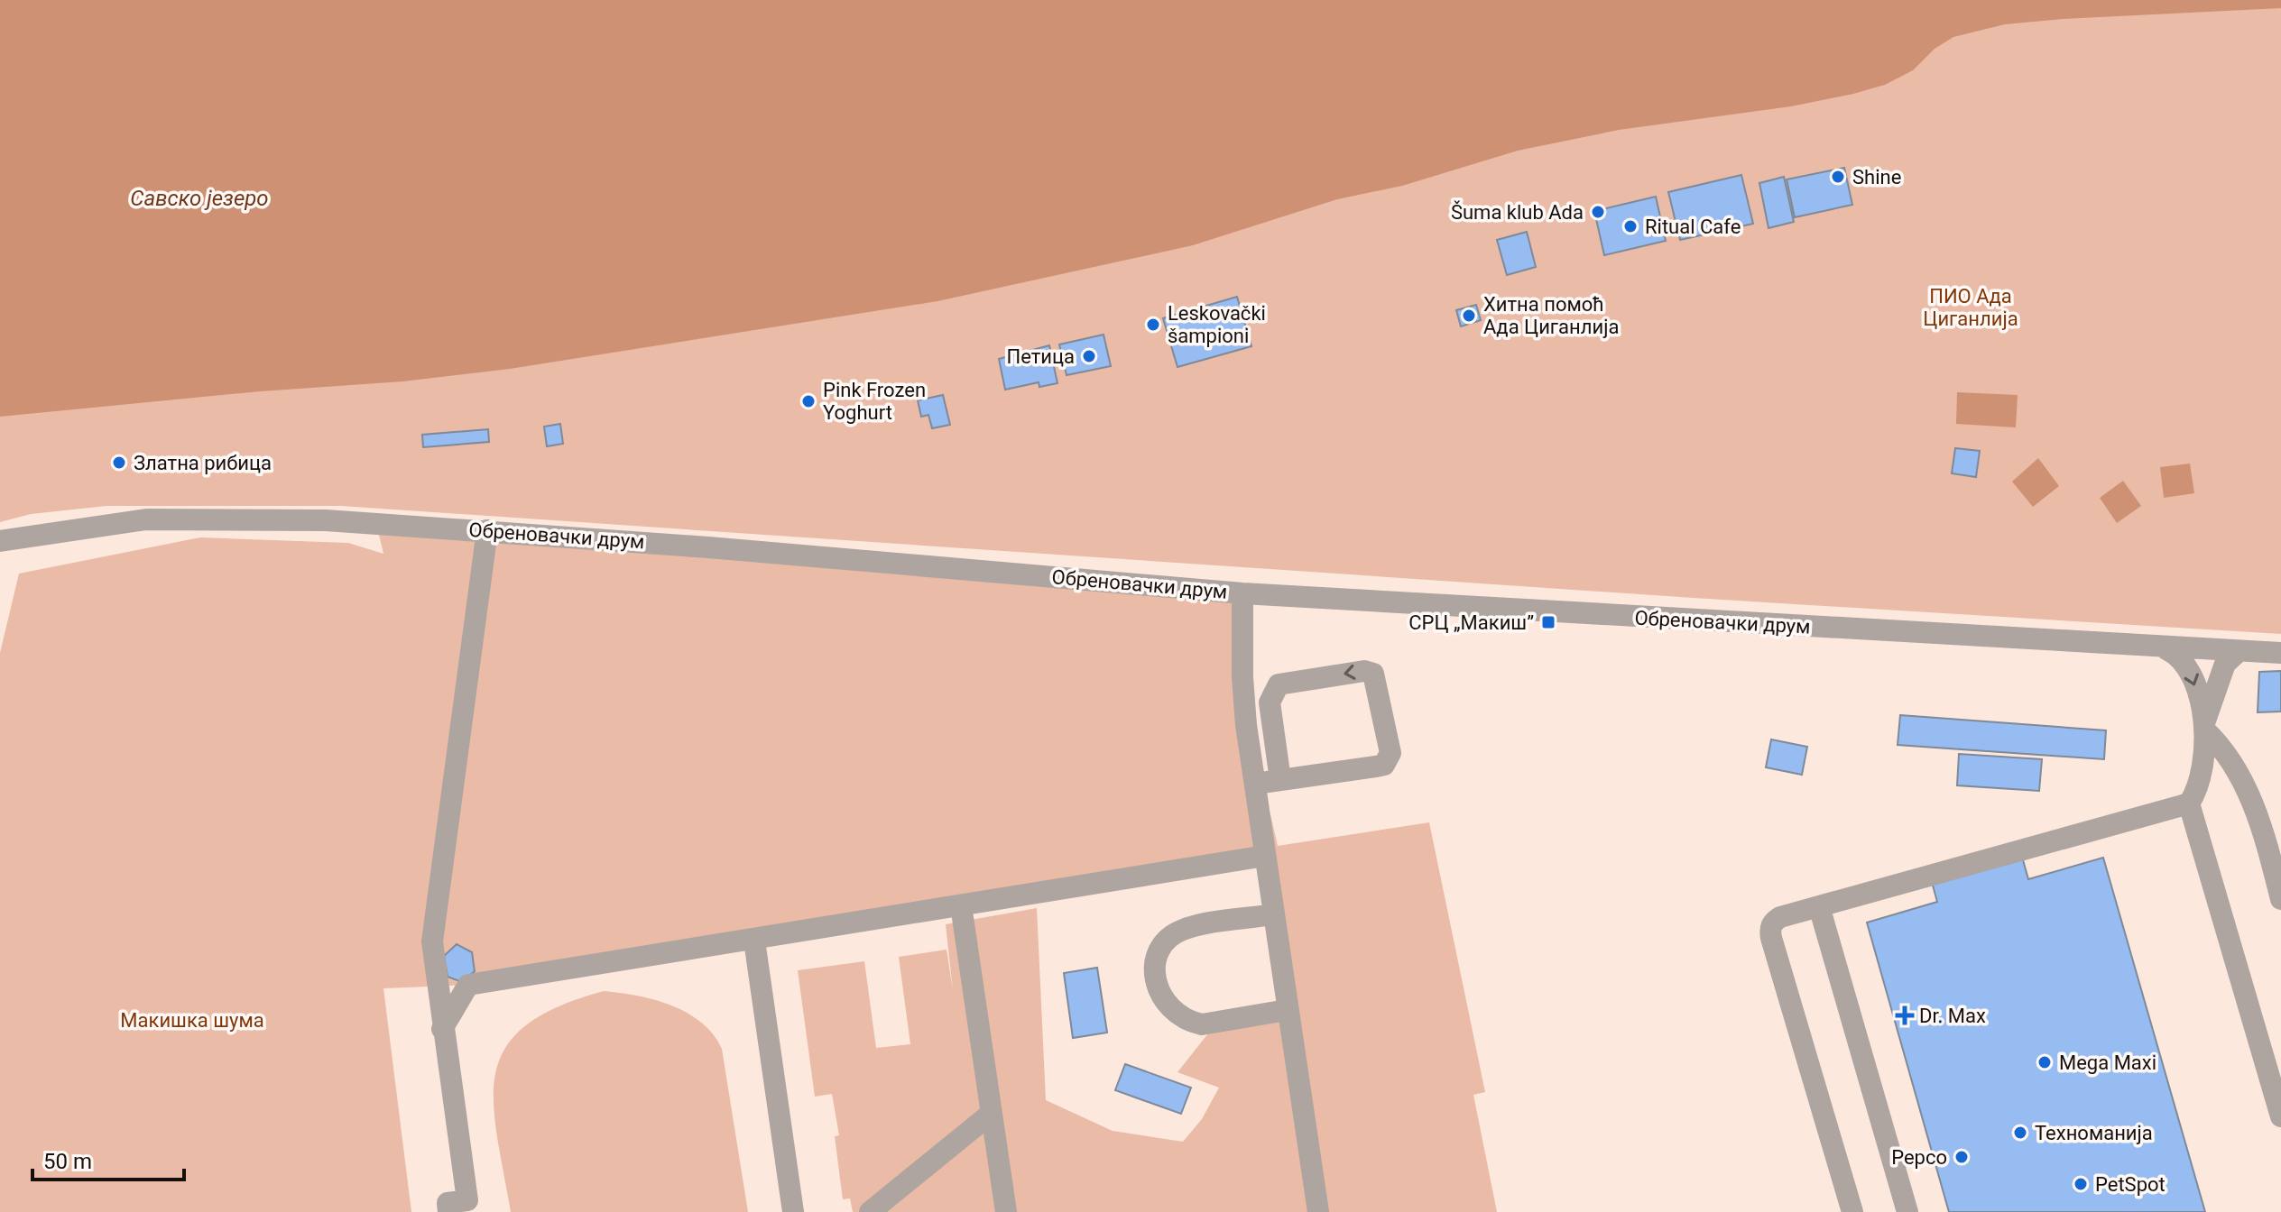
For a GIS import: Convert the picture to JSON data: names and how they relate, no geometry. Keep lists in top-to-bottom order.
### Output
{
  "streets": {
    "street": ["Обреновачки друм"]
  },
  "water": ["Савско језеро"],
  "parks": ["ПИО Ада Циганлија", "Макишка шума"],
  "places": {
    "other": [
      "Shine",
      "Šuma klub Ada",
      "Ritual Cafe",
      "Хитна помоћ Ада Циганлија",
      "Leskovački šampioni",
      "Петица",
      "Pink Frozen Yoghurt",
      "Златна рибица",
      "Mega Maxi",
      "Техноманија",
      "Pepco",
      "PetSpot"
    ],
    "transit": ["СРЦ „Макиш”"],
    "health": ["Dr. Max"]
  },
  "scale_bar": "50 m"
}
